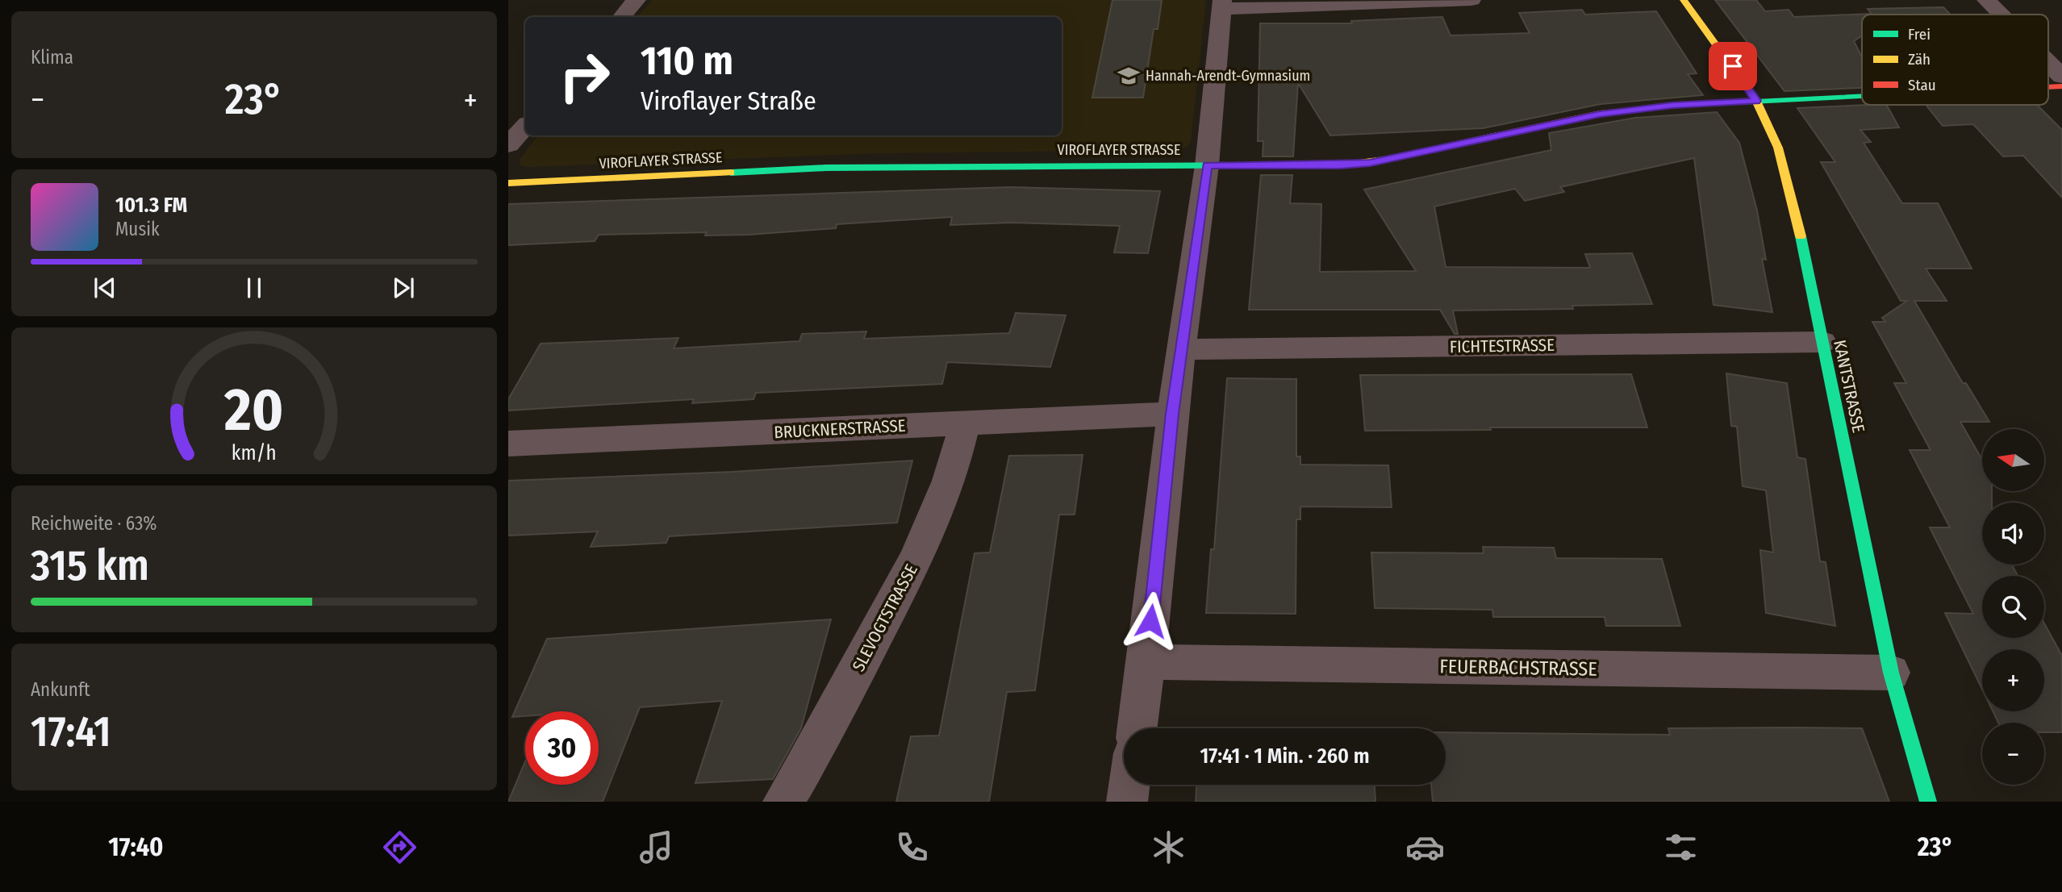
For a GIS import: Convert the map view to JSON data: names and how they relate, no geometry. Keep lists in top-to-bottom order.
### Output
{
  "streets": {
    "street": [
      "VIROFLAYER STRASSE",
      "FICHTESTRASSE",
      "KANTSTRASSE",
      "BRUCKNERSTRASSE",
      "SLEVOGTSTRASSE",
      "FEUERBACHSTRASSE"
    ]
  },
  "crossings": [
    ["VIROFLAYER STRASSE", "KANTSTRASSE"],
    ["FICHTESTRASSE", "KANTSTRASSE"],
    ["KANTSTRASSE", "FEUERBACHSTRASSE"],
    ["BRUCKNERSTRASSE", "SLEVOGTSTRASSE"]
  ],
  "places": {
    "school or university": ["Hannah-Arendt-Gymnasium"]
  },
  "legend": ["Frei", "Zäh", "Stau"],
  "north": "left",
  "page": {
    "tile": [
      "Klima",
      ["Reichweite · 63%", "315 km"],
      ["Ankunft", "17:41"]
    ],
    "turn": ["110 m", "Viroflayer Straße"],
    "heat": ["−", "23°", "+"],
    "song": ["101.3 FM", "Musik"],
    "map_buttons": ["+", "−"],
    "limit": "30",
    "trip": "17:41 · 1 Min. · 260 m",
    "tabs": ["17:40", "23°"],
    "gauge": ["20", "km/h"]
  }
}
